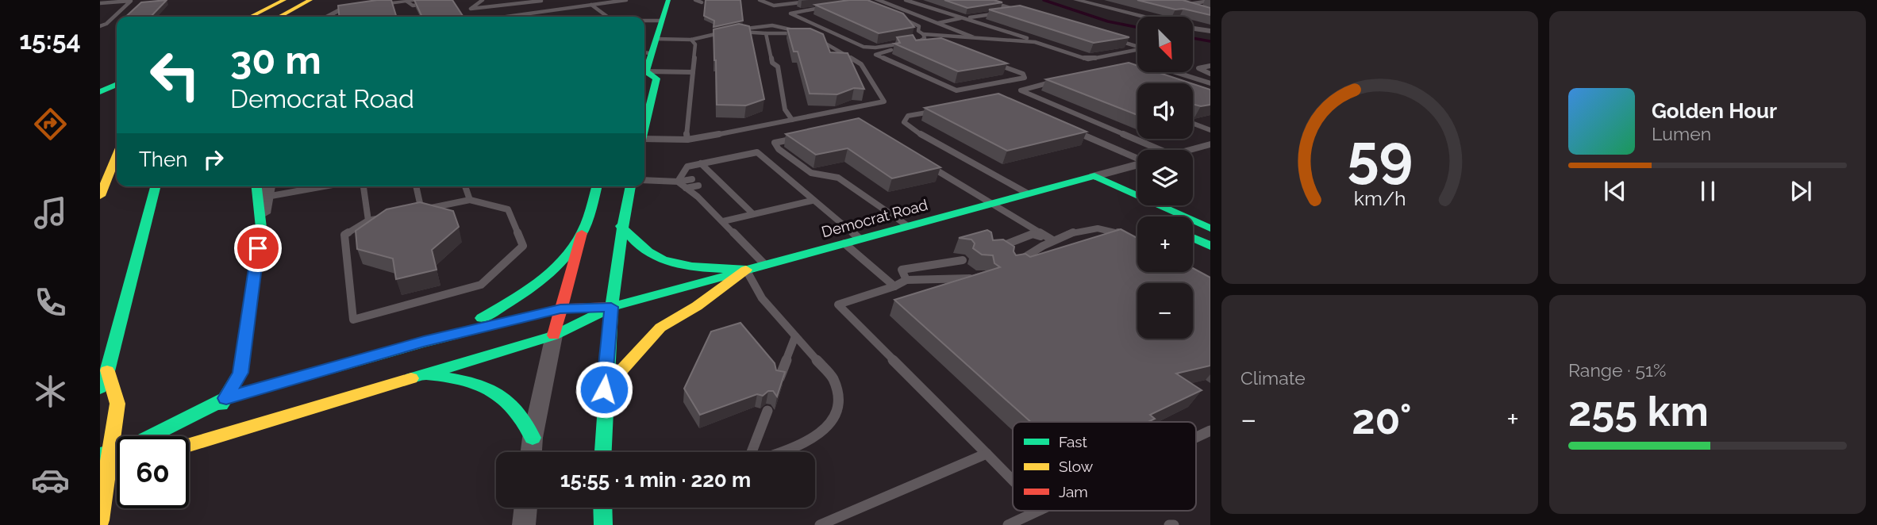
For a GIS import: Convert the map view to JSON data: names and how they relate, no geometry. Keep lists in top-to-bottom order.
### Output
{
  "streets": {
    "main road": ["Democrat Road"]
  },
  "legend": ["Fast", "Slow", "Jam"],
  "north": "bottom right",
  "page": {
    "tabs": "15:54",
    "map_buttons": ["+", "−"],
    "turn": ["30 m", "Democrat Road"],
    "song": ["Golden Hour", "Lumen"],
    "then": "Then",
    "tile": [
      "Climate",
      ["Range · 51%", "255 km"]
    ],
    "heat": ["−", "20°", "+"],
    "limit": "60",
    "trip": "15:55 · 1 min · 220 m",
    "gauge": ["59", "km/h"]
  }
}
